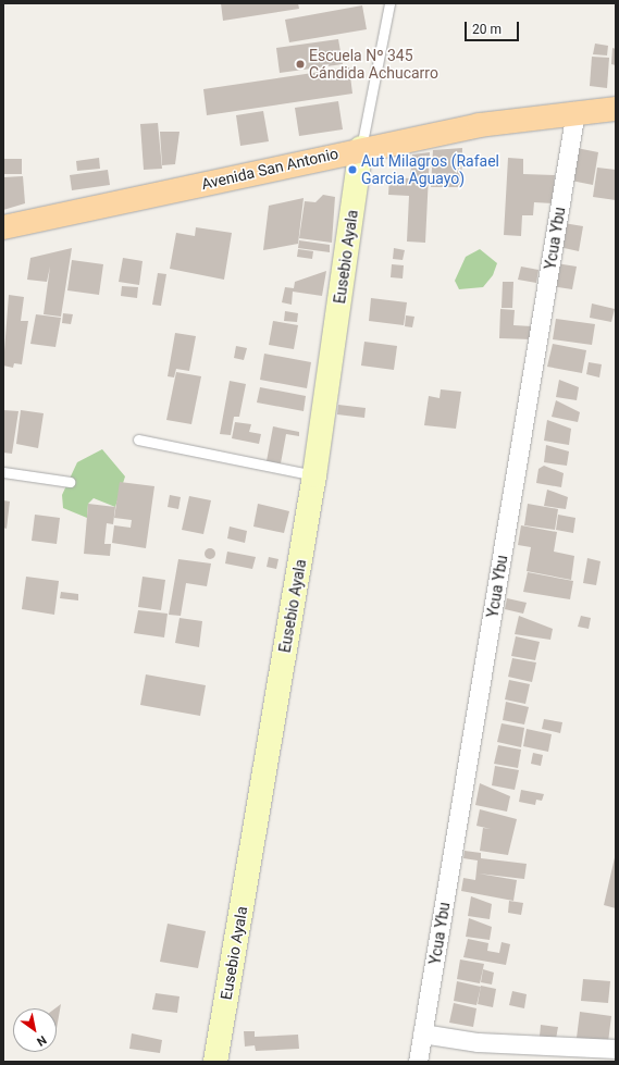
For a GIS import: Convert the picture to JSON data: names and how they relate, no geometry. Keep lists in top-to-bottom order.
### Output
{
  "streets": {
    "main road": ["Avenida San Antonio", "Eusebio Ayala"],
    "street": ["Ycua Ybu"]
  },
  "crossings": [
    ["Avenida San Antonio", "Ycua Ybu"],
    ["Avenida San Antonio", "Eusebio Ayala"]
  ],
  "places": ["Escuela Nº 345 Cándida Achucarro", "Aut Milagros (Rafael Garcia Aguayo)"],
  "scale_bar": "20 m",
  "north": "bottom right"
}
